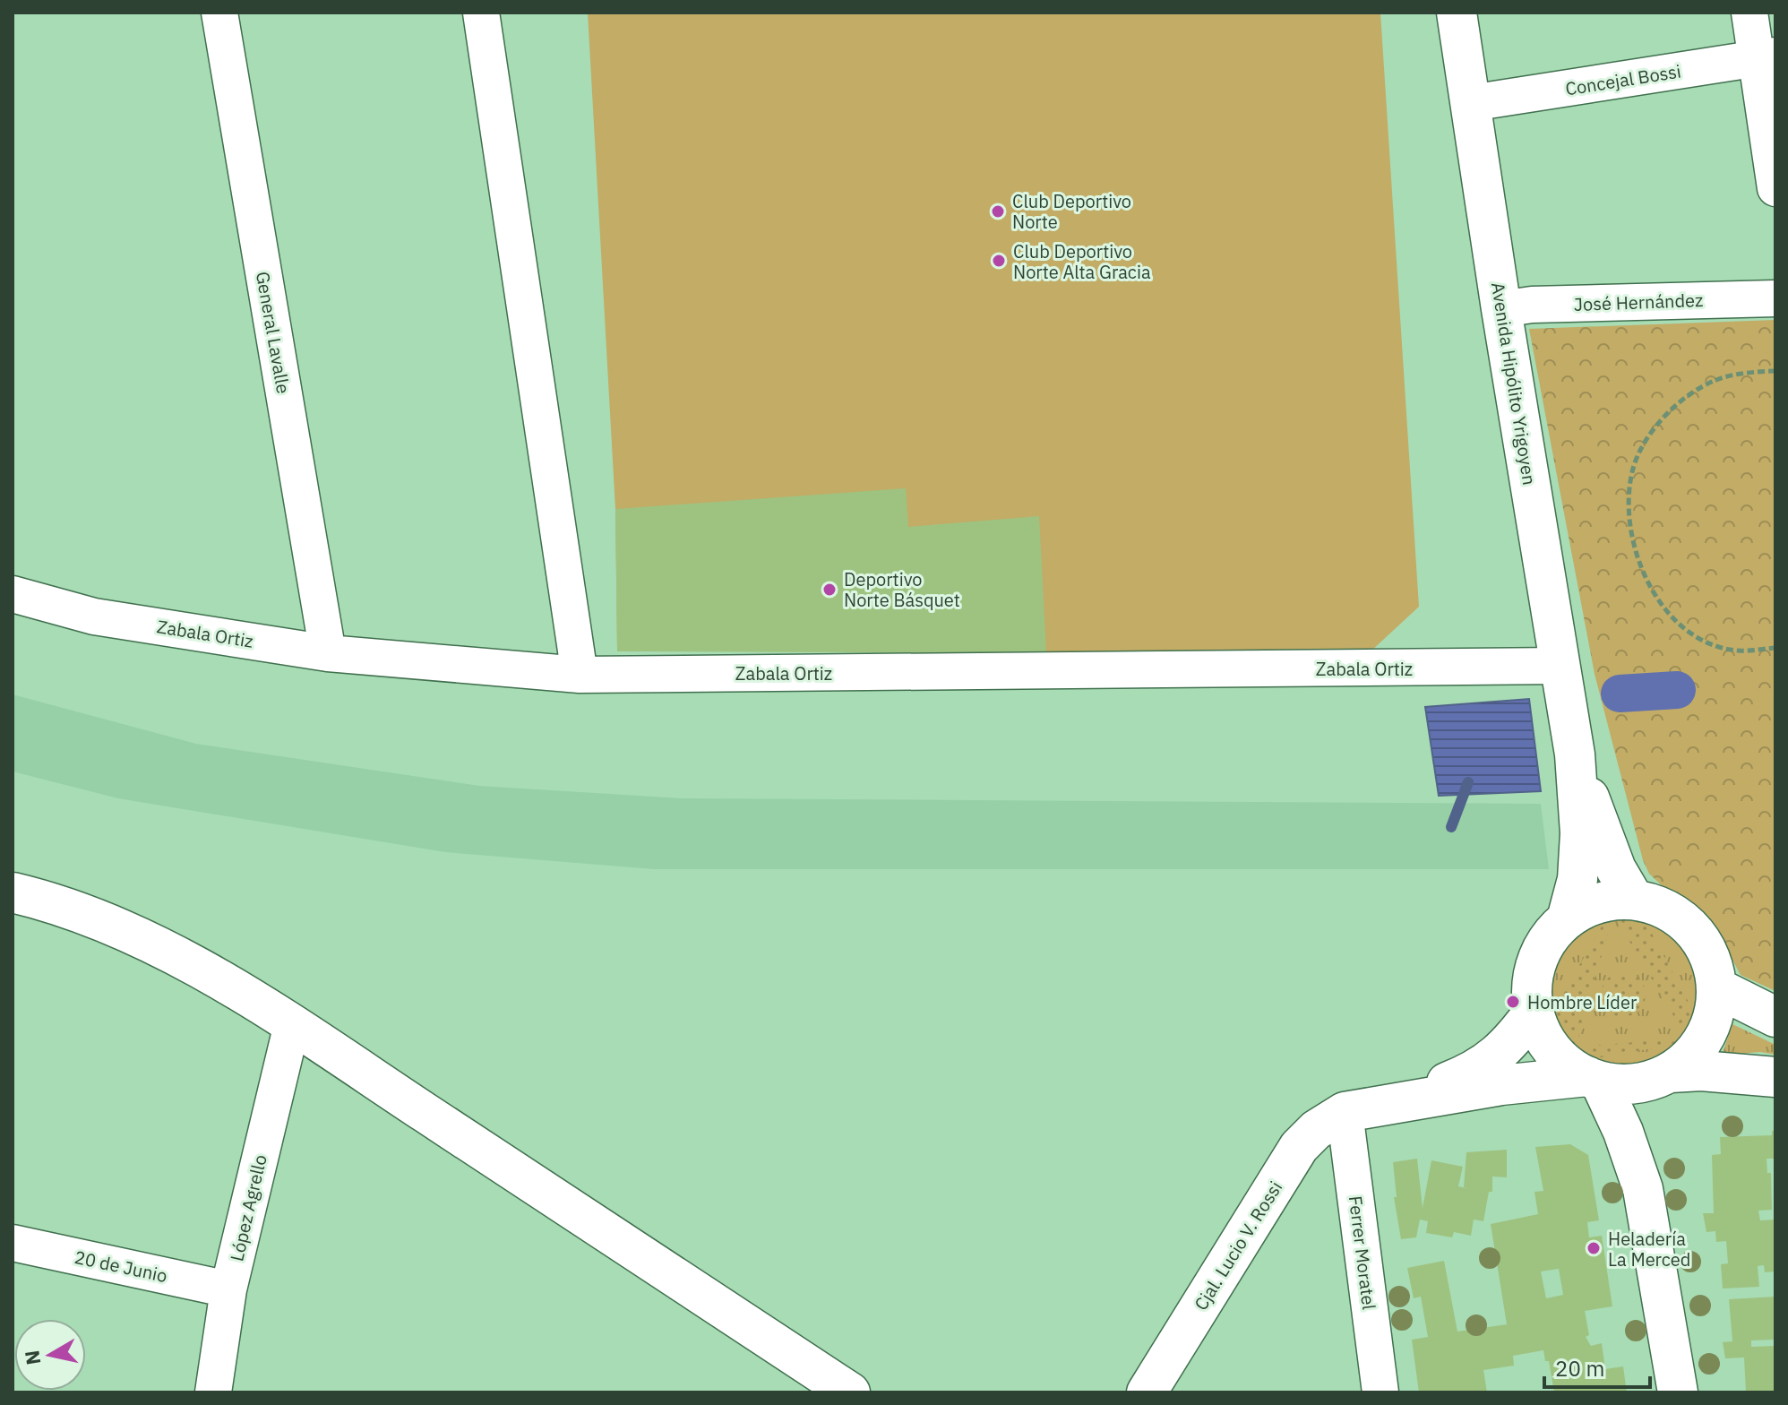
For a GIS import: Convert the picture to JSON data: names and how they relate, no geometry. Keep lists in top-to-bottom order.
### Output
{
  "streets": {
    "main road": ["Avenida Hipólito Yrigoyen", "Cjal. Lucio V. Rossi"],
    "street": [
      "Concejal Bossi",
      "José Hernández",
      "General Lavalle",
      "Zabala Ortiz",
      "López Agrello",
      "Ferrer Moratel",
      "20 de Junio"
    ]
  },
  "crossings": [
    ["Concejal Bossi", "Avenida Hipólito Yrigoyen"],
    ["José Hernández", "Avenida Hipólito Yrigoyen"],
    ["General Lavalle", "Zabala Ortiz"],
    ["Avenida Hipólito Yrigoyen", "Zabala Ortiz"],
    ["López Agrello", "20 de Junio"],
    ["Cjal. Lucio V. Rossi", "Ferrer Moratel"]
  ],
  "places": [
    "Club Deportivo Norte",
    "Club Deportivo Norte Alta Gracia",
    "Deportivo Norte Básquet",
    "Hombre Líder",
    "Heladería La Merced"
  ],
  "scale_bar": "20 m",
  "north": "left"
}
